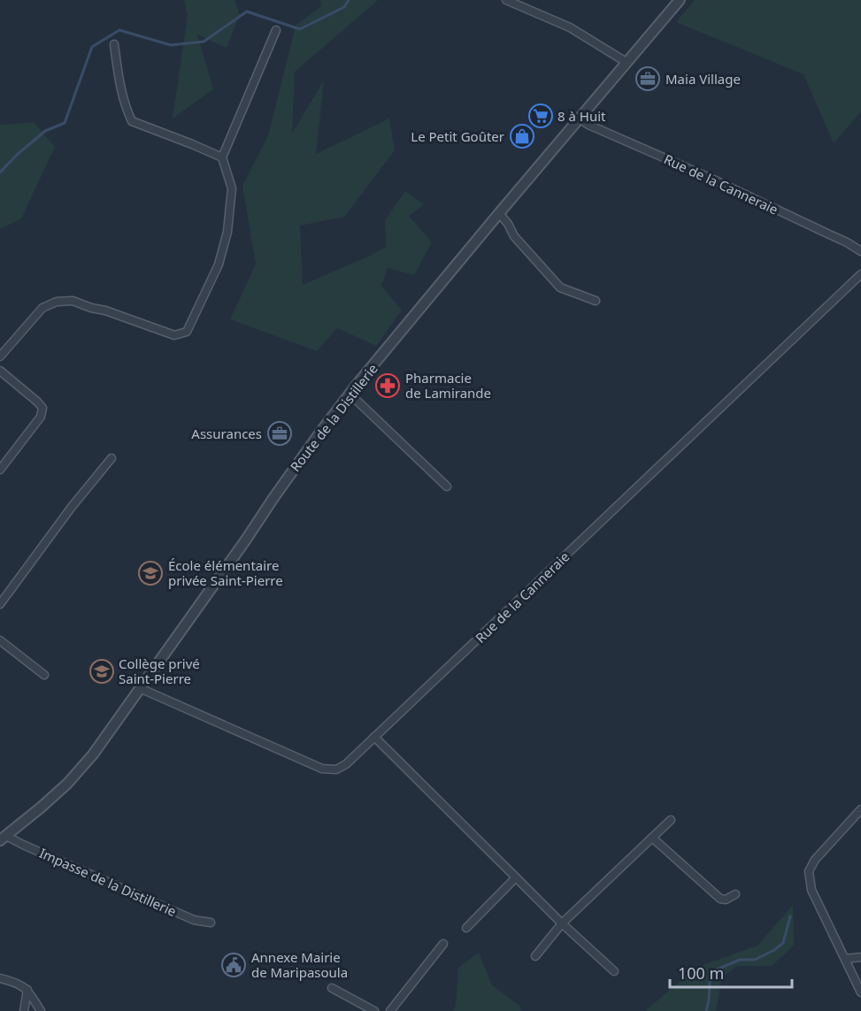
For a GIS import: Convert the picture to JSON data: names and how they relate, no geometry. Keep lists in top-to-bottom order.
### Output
{
  "streets": {
    "street": ["Rue de la Canneraie", "Route de la Distillerie", "Impasse de la Distillerie"]
  },
  "crossings": [
    ["Rue de la Canneraie", "Route de la Distillerie"],
    ["Route de la Distillerie", "Impasse de la Distillerie"]
  ],
  "places": {
    "office": ["Maia Village", "Assurances"],
    "supermarket": ["8 à Huit"],
    "shop": ["Le Petit Goûter"],
    "pharmacy": ["Pharmacie de Lamirande"],
    "school or university": ["École élémentaire privée Saint-Pierre", "Collège privé Saint-Pierre"],
    "public building": ["Annexe Mairie de Maripasoula"]
  },
  "scale_bar": "100 m"
}
